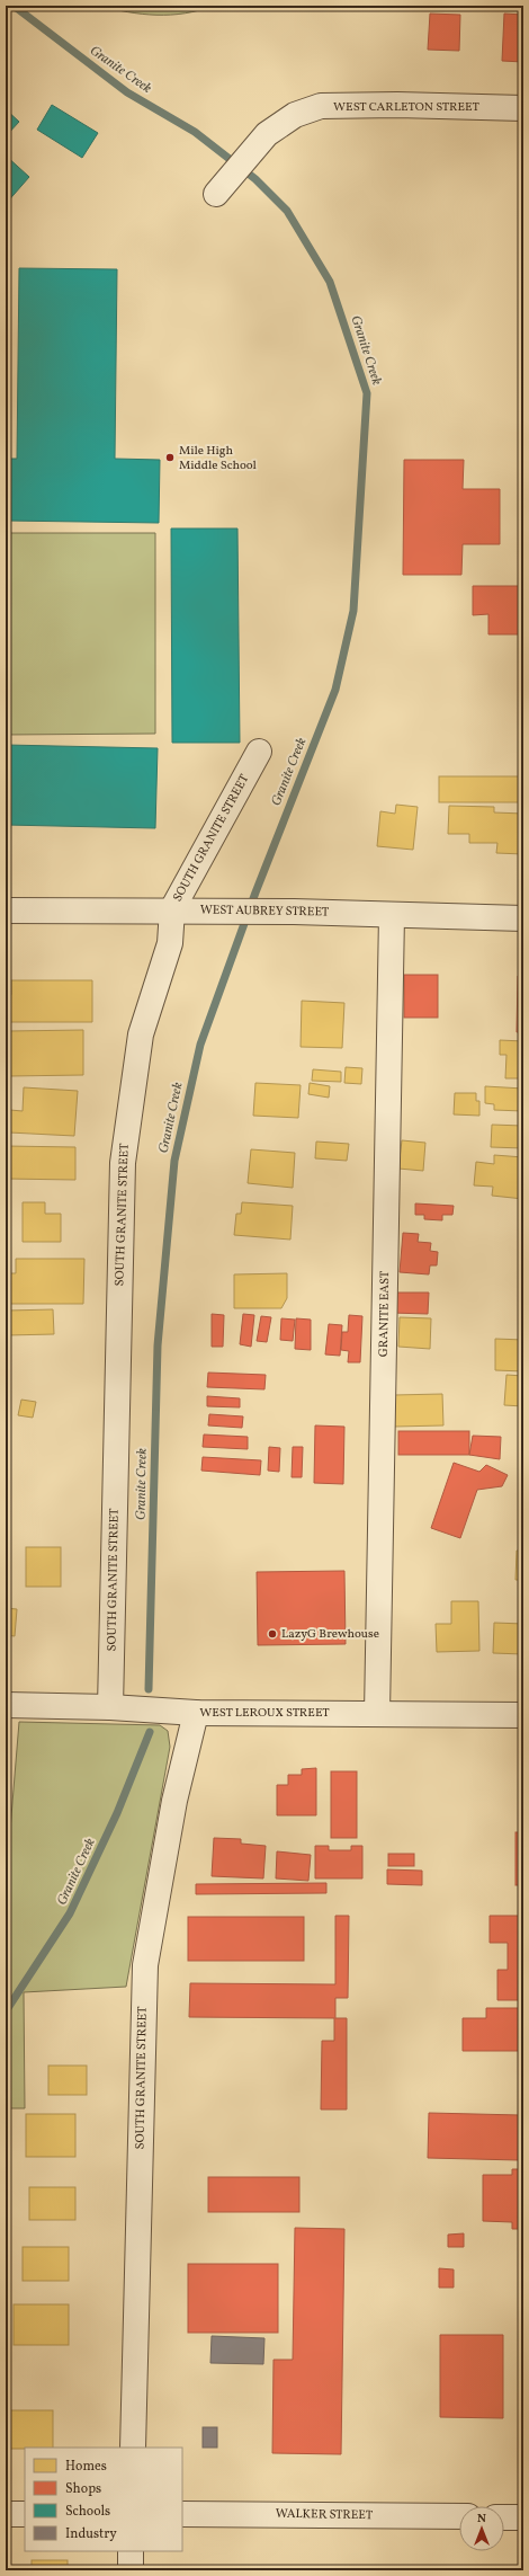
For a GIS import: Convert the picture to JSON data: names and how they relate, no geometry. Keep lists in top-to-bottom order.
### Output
{
  "streets": {
    "street": [
      "WEST CARLETON STREET",
      "SOUTH GRANITE STREET",
      "WEST AUBREY STREET",
      "GRANITE EAST",
      "WEST LEROUX STREET",
      "WALKER STREET"
    ]
  },
  "crossings": [
    ["SOUTH GRANITE STREET", "WEST AUBREY STREET"],
    ["SOUTH GRANITE STREET", "WEST LEROUX STREET"],
    ["WEST AUBREY STREET", "GRANITE EAST"],
    ["GRANITE EAST", "WEST LEROUX STREET"]
  ],
  "water": ["Granite Creek"],
  "places": ["Mile High Middle School", "LazyG Brewhouse"],
  "legend": [
    "Homes",
    "Shops",
    "Schools",
    "Industry"
  ],
  "north": "top"
}
